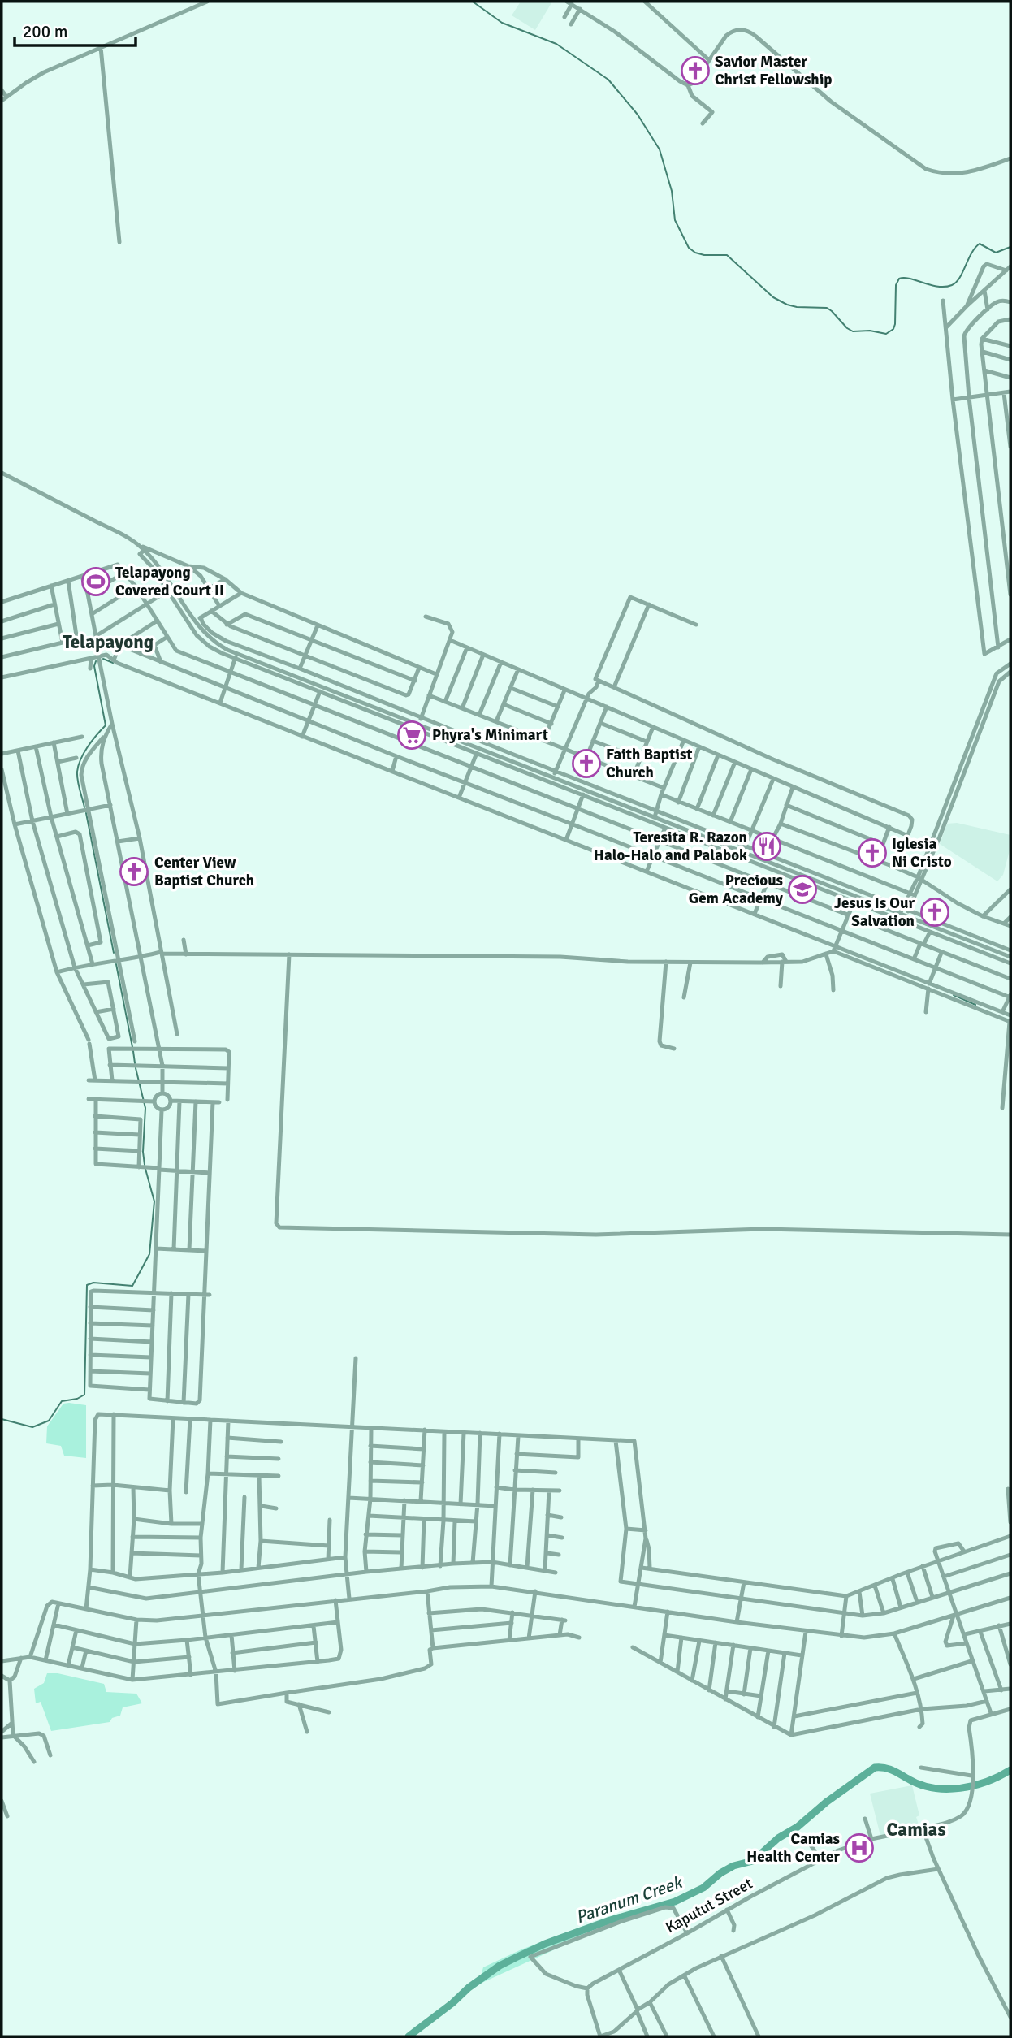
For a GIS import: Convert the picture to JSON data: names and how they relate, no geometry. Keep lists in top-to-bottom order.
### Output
{
  "streets": {
    "street": ["Kaputut Street"]
  },
  "districts": ["Telapayong", "Camias"],
  "water": ["Paranum Creek"],
  "places": {
    "church": [
      "Savior Master Christ Fellowship",
      "Faith Baptist Church",
      "Iglesia Ni Cristo",
      "Center View Baptist Church",
      "Jesus Is Our Salvation"
    ],
    "sports": ["Telapayong Covered Court II"],
    "supermarket": ["Phyra's Minimart"],
    "restaurant": ["Teresita R. Razon Halo-Halo and Palabok"],
    "school or university": ["Precious Gem Academy"],
    "hospital": ["Camias Health Center"]
  },
  "scale_bar": "200 m"
}
